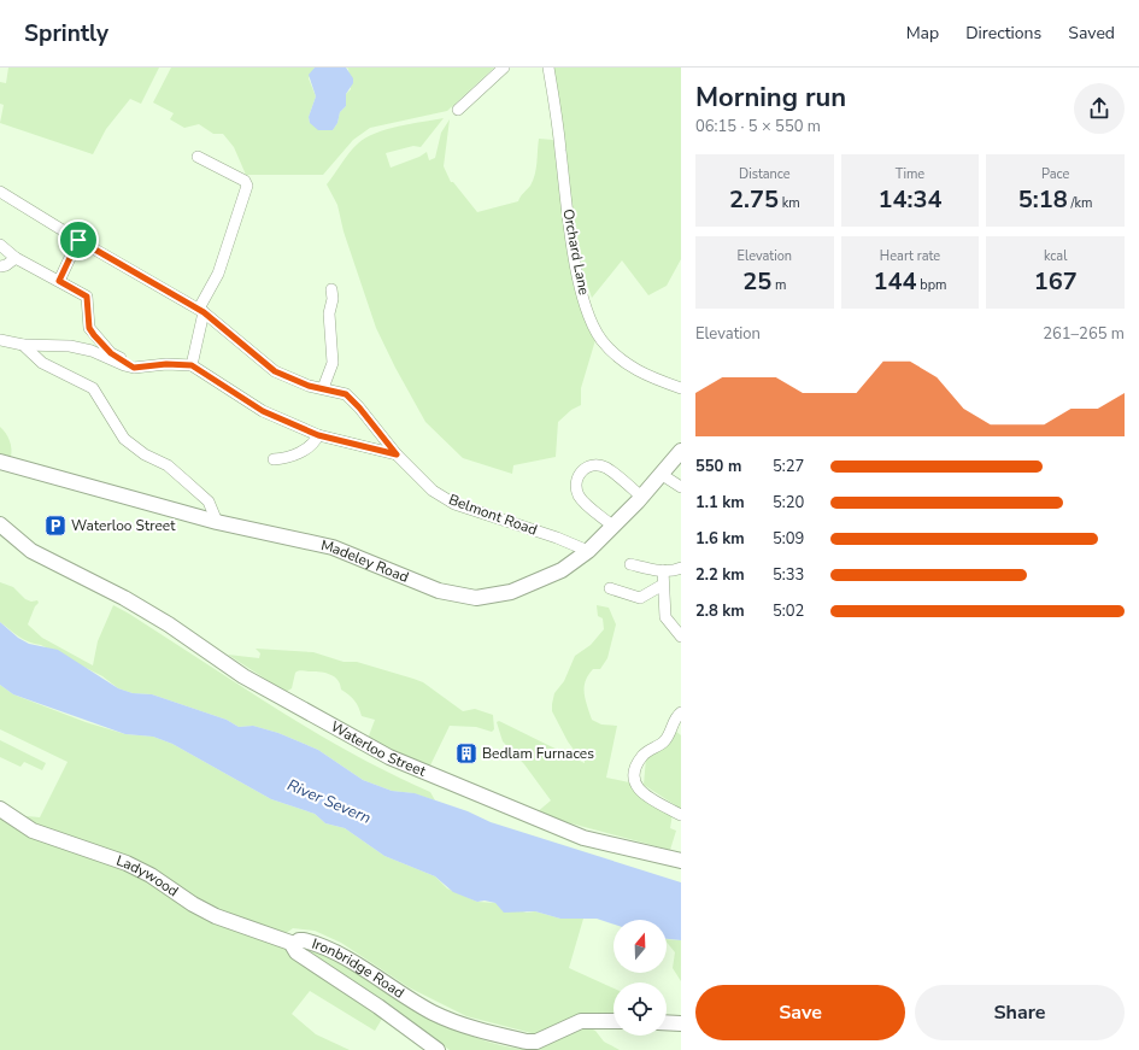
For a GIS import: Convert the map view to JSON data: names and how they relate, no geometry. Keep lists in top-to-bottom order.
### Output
{
  "streets": {
    "main road": [
      "Madeley Road",
      "Waterloo Street",
      "Ladywood",
      "Ironbridge Road"
    ],
    "street": ["Orchard Lane", "Belmont Road"]
  },
  "crossings": [
    ["Belmont Road", "Madeley Road"],
    ["Ladywood", "Ironbridge Road"]
  ],
  "water": ["River Severn"],
  "places": {
    "parking": ["Waterloo Street"],
    "building": ["Bedlam Furnaces"]
  },
  "north": "top",
  "page": {
    "header": "Sprintly",
    "nav": ["Map", "Directions", "Saved"],
    "heading": ["Morning run", "06:15 · 5 × 550 m"],
    "stats": [
      ["Distance", "2.75 km"],
      ["Time", "14:34"],
      ["Pace", "5:18 /km"],
      ["Elevation", "25 m"],
      ["Heart rate", "144 bpm"],
      ["kcal", "167"]
    ],
    "chart": ["Elevation", "261–265 m"],
    "list": [
      {
        "name": "550 m",
        "note": "5:27"
      },
      {
        "name": "1.1 km",
        "note": "5:20"
      },
      {
        "name": "1.6 km",
        "note": "5:09"
      },
      {
        "name": "2.2 km",
        "note": "5:33"
      },
      {
        "name": "2.8 km",
        "note": "5:02"
      }
    ],
    "buttons": ["Save", "Share"]
  }
}
